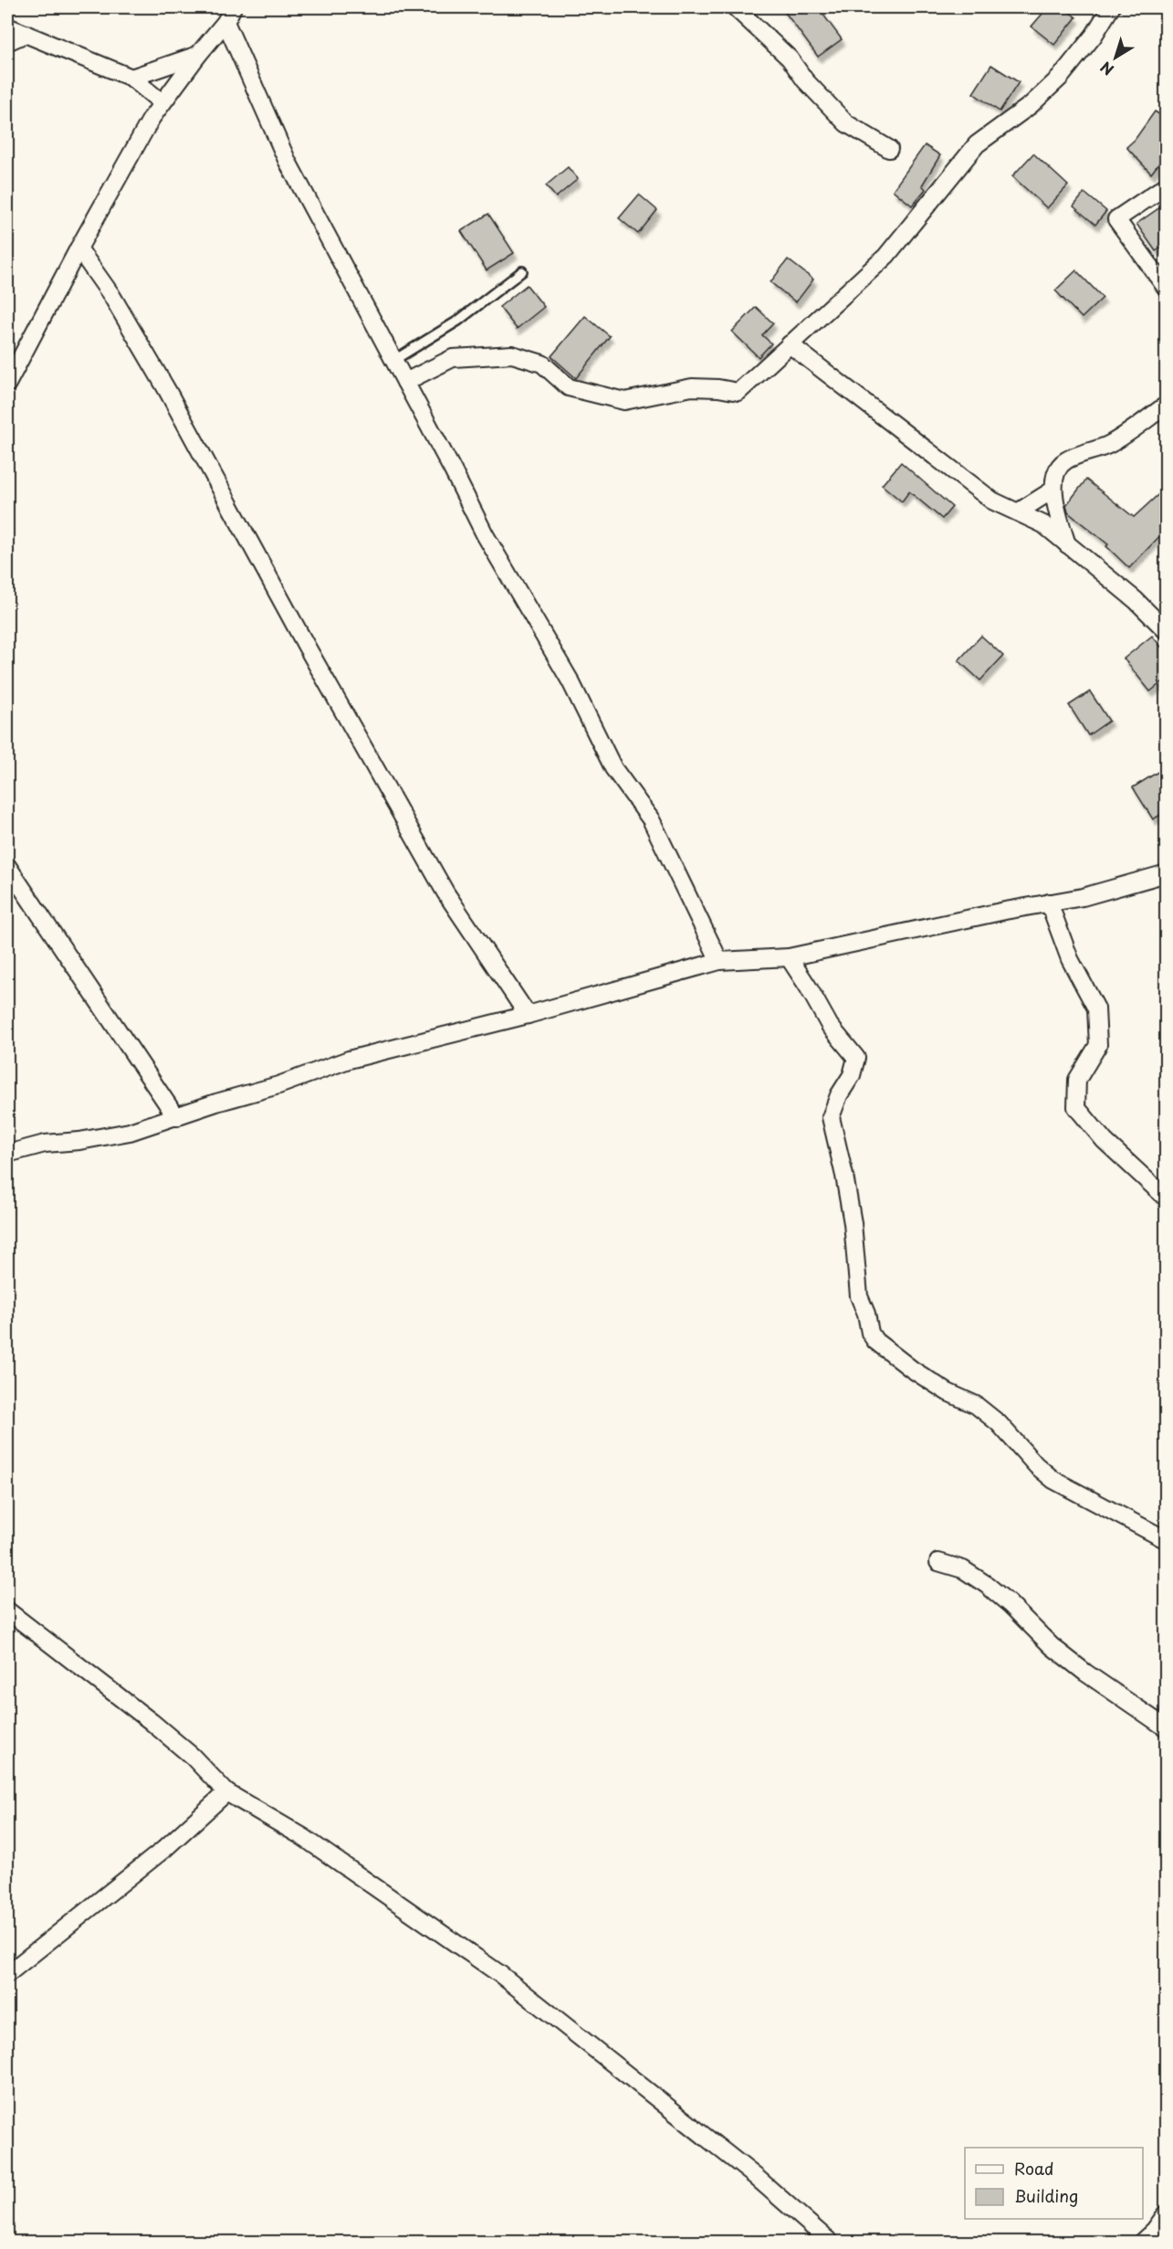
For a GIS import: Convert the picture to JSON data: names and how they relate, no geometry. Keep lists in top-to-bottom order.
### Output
{
  "legend": ["Road", "Building"],
  "north": "bottom left"
}
